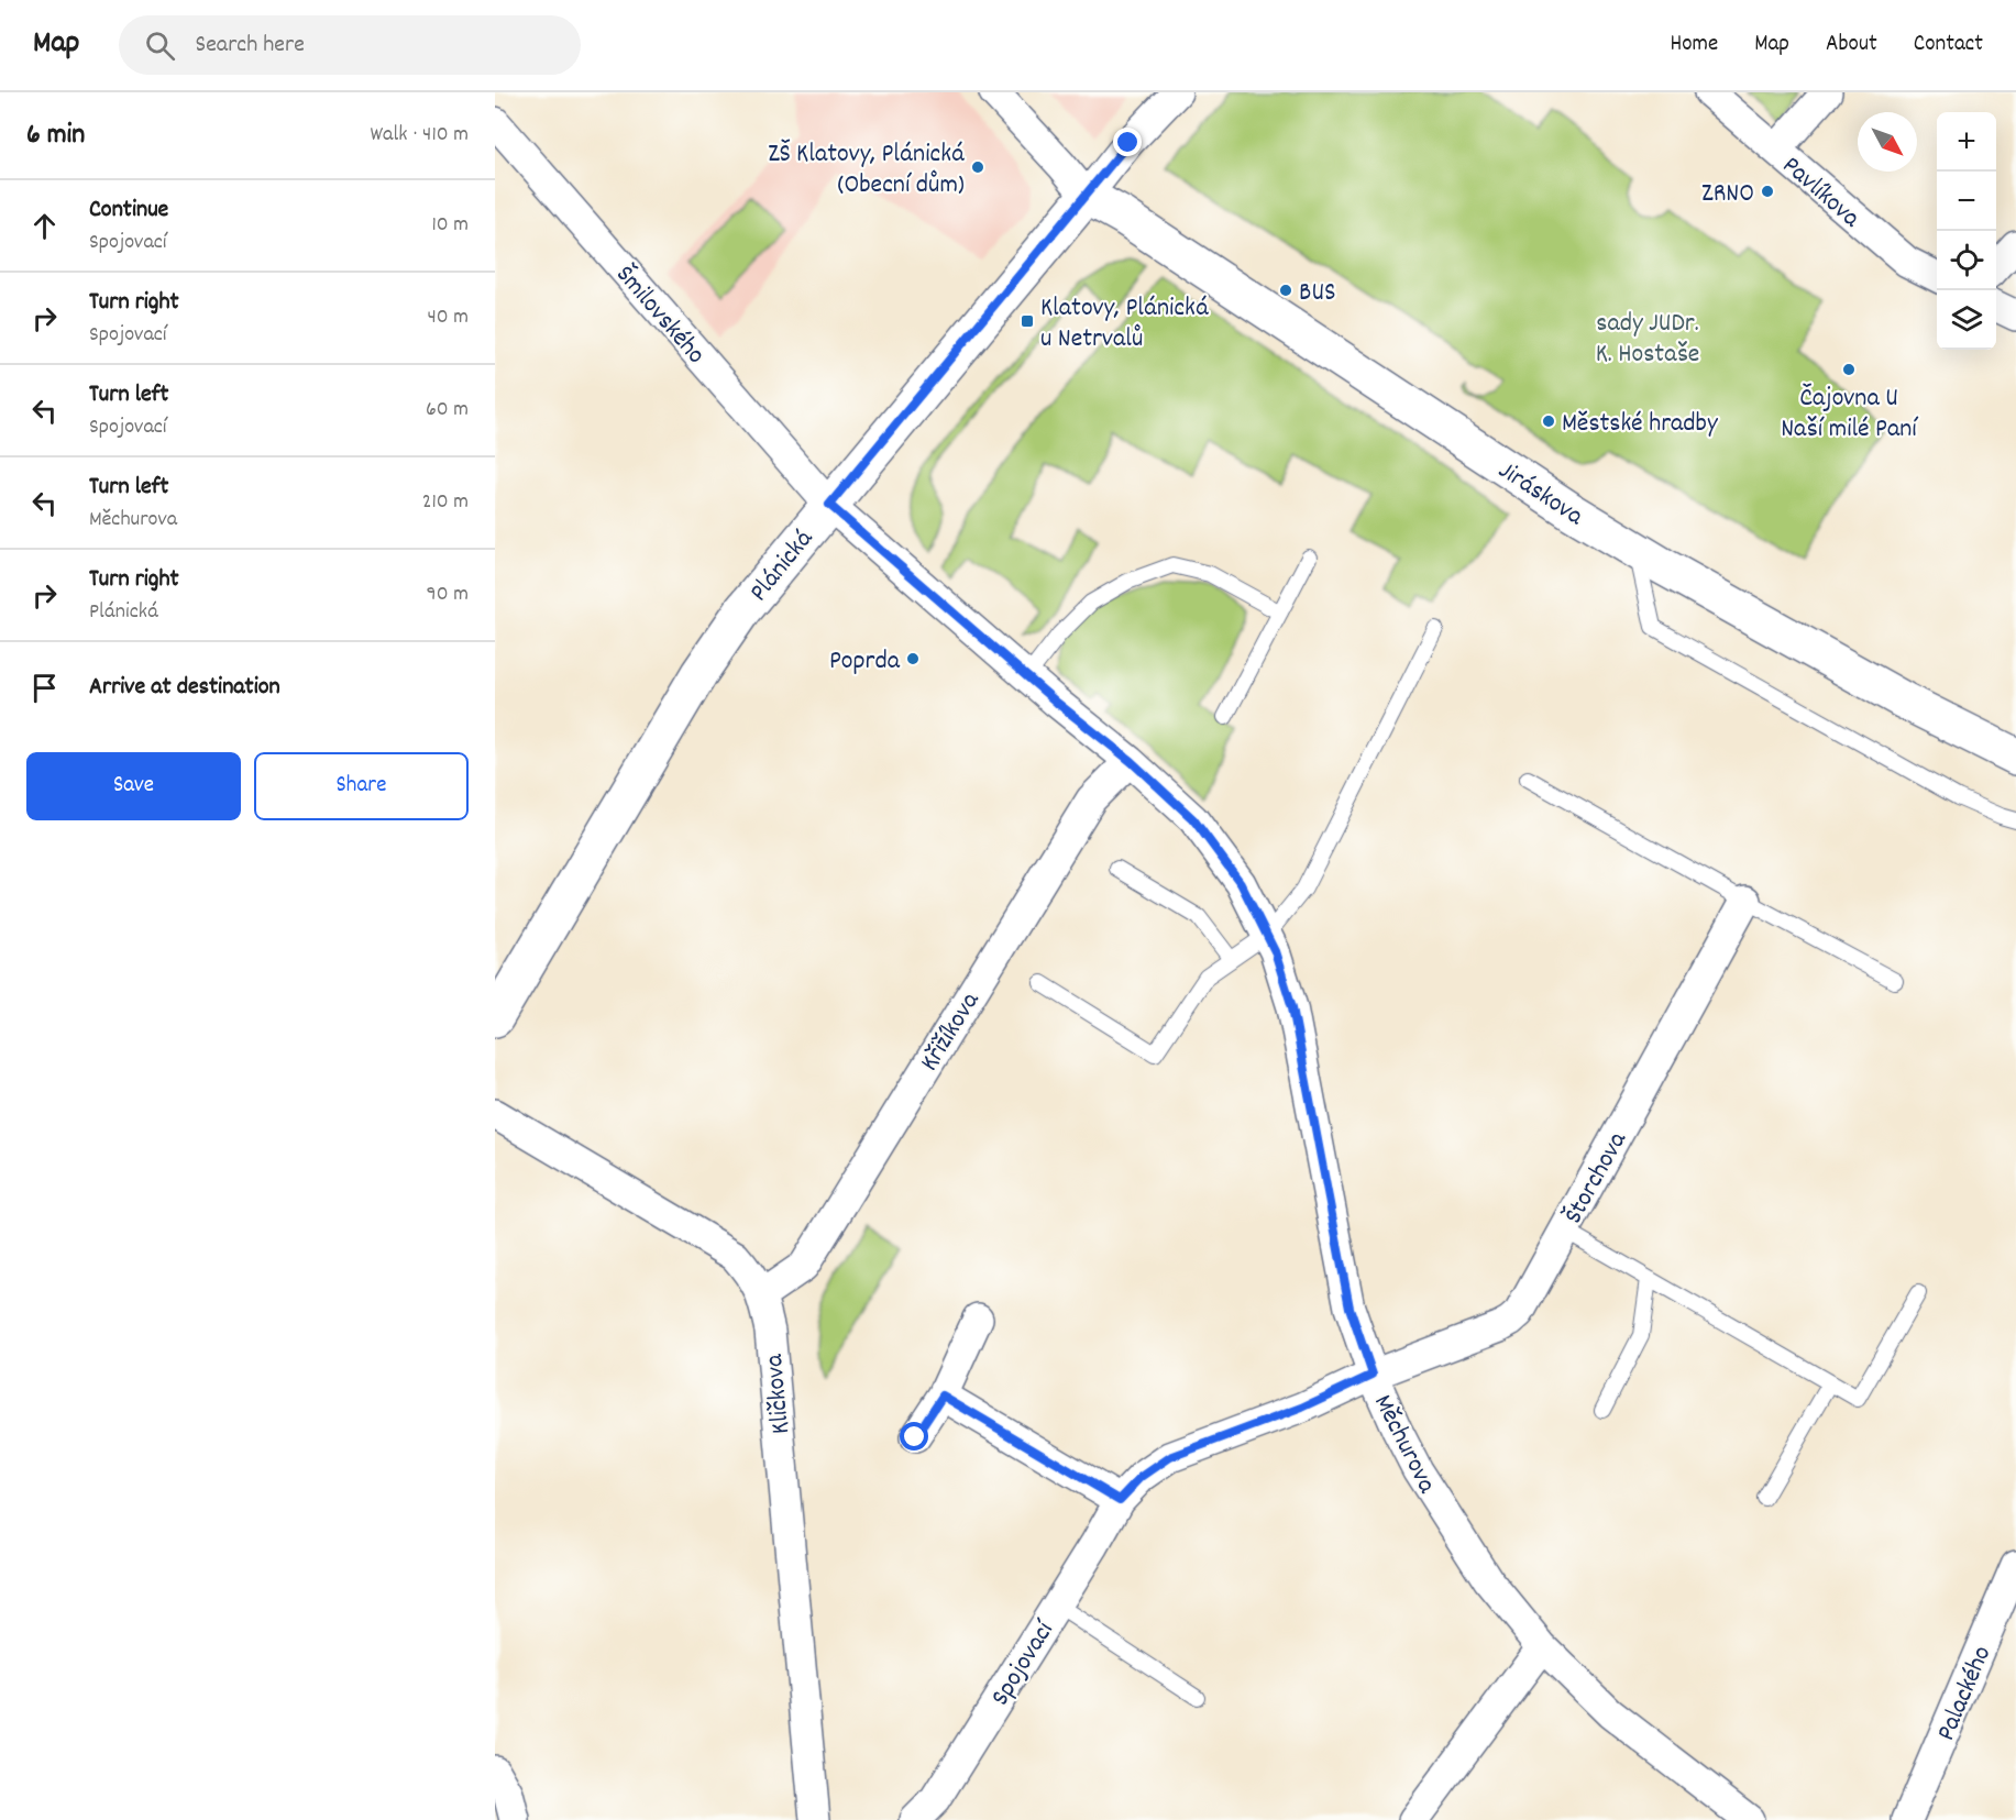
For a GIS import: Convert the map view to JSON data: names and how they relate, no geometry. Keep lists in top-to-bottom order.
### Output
{
  "streets": {
    "main road": ["Jiráskova", "Plánická"],
    "street": [
      "Pavlíkova",
      "Šmilovského",
      "Křižíkova",
      "Štorchova",
      "Kličkova",
      "Měchurova",
      "Spojovací",
      "Palackého"
    ]
  },
  "crossings": [
    ["Šmilovského", "Plánická"],
    ["Šmilovského", "Měchurova"],
    ["Jiráskova", "Plánická"],
    ["Plánická", "Měchurova"],
    ["Křižíkova", "Kličkova"],
    ["Křižíkova", "Měchurova"],
    ["Štorchova", "Měchurova"],
    ["Štorchova", "Spojovací"],
    ["Měchurova", "Spojovací"]
  ],
  "parks": ["sady JUDr. K. Hostaše"],
  "places": {
    "other": [
      "ZŠ Klatovy, Plánická (Obecní dům)",
      "ZRNO",
      "BUS",
      "Čajovna U Naší milé Paní",
      "Městské hradby",
      "Poprda"
    ],
    "transit": ["Klatovy, Plánická u Netrvalů"]
  },
  "north": "bottom right",
  "page": {
    "header": "Map",
    "search": "Search here",
    "nav": [
      "Home",
      "Map",
      "About",
      "Contact"
    ],
    "heading": ["6 min", "Walk · 410 m"],
    "map_buttons": ["+", "−"],
    "list": [
      ["Continue", "Spojovací", "10 m"],
      ["Turn right", "Spojovací", "40 m"],
      ["Turn left", "Spojovací", "60 m"],
      ["Turn left", "Měchurova", "210 m"],
      ["Turn right", "Plánická", "90 m"],
      "Arrive at destination"
    ],
    "buttons": ["Save", "Share"]
  }
}
